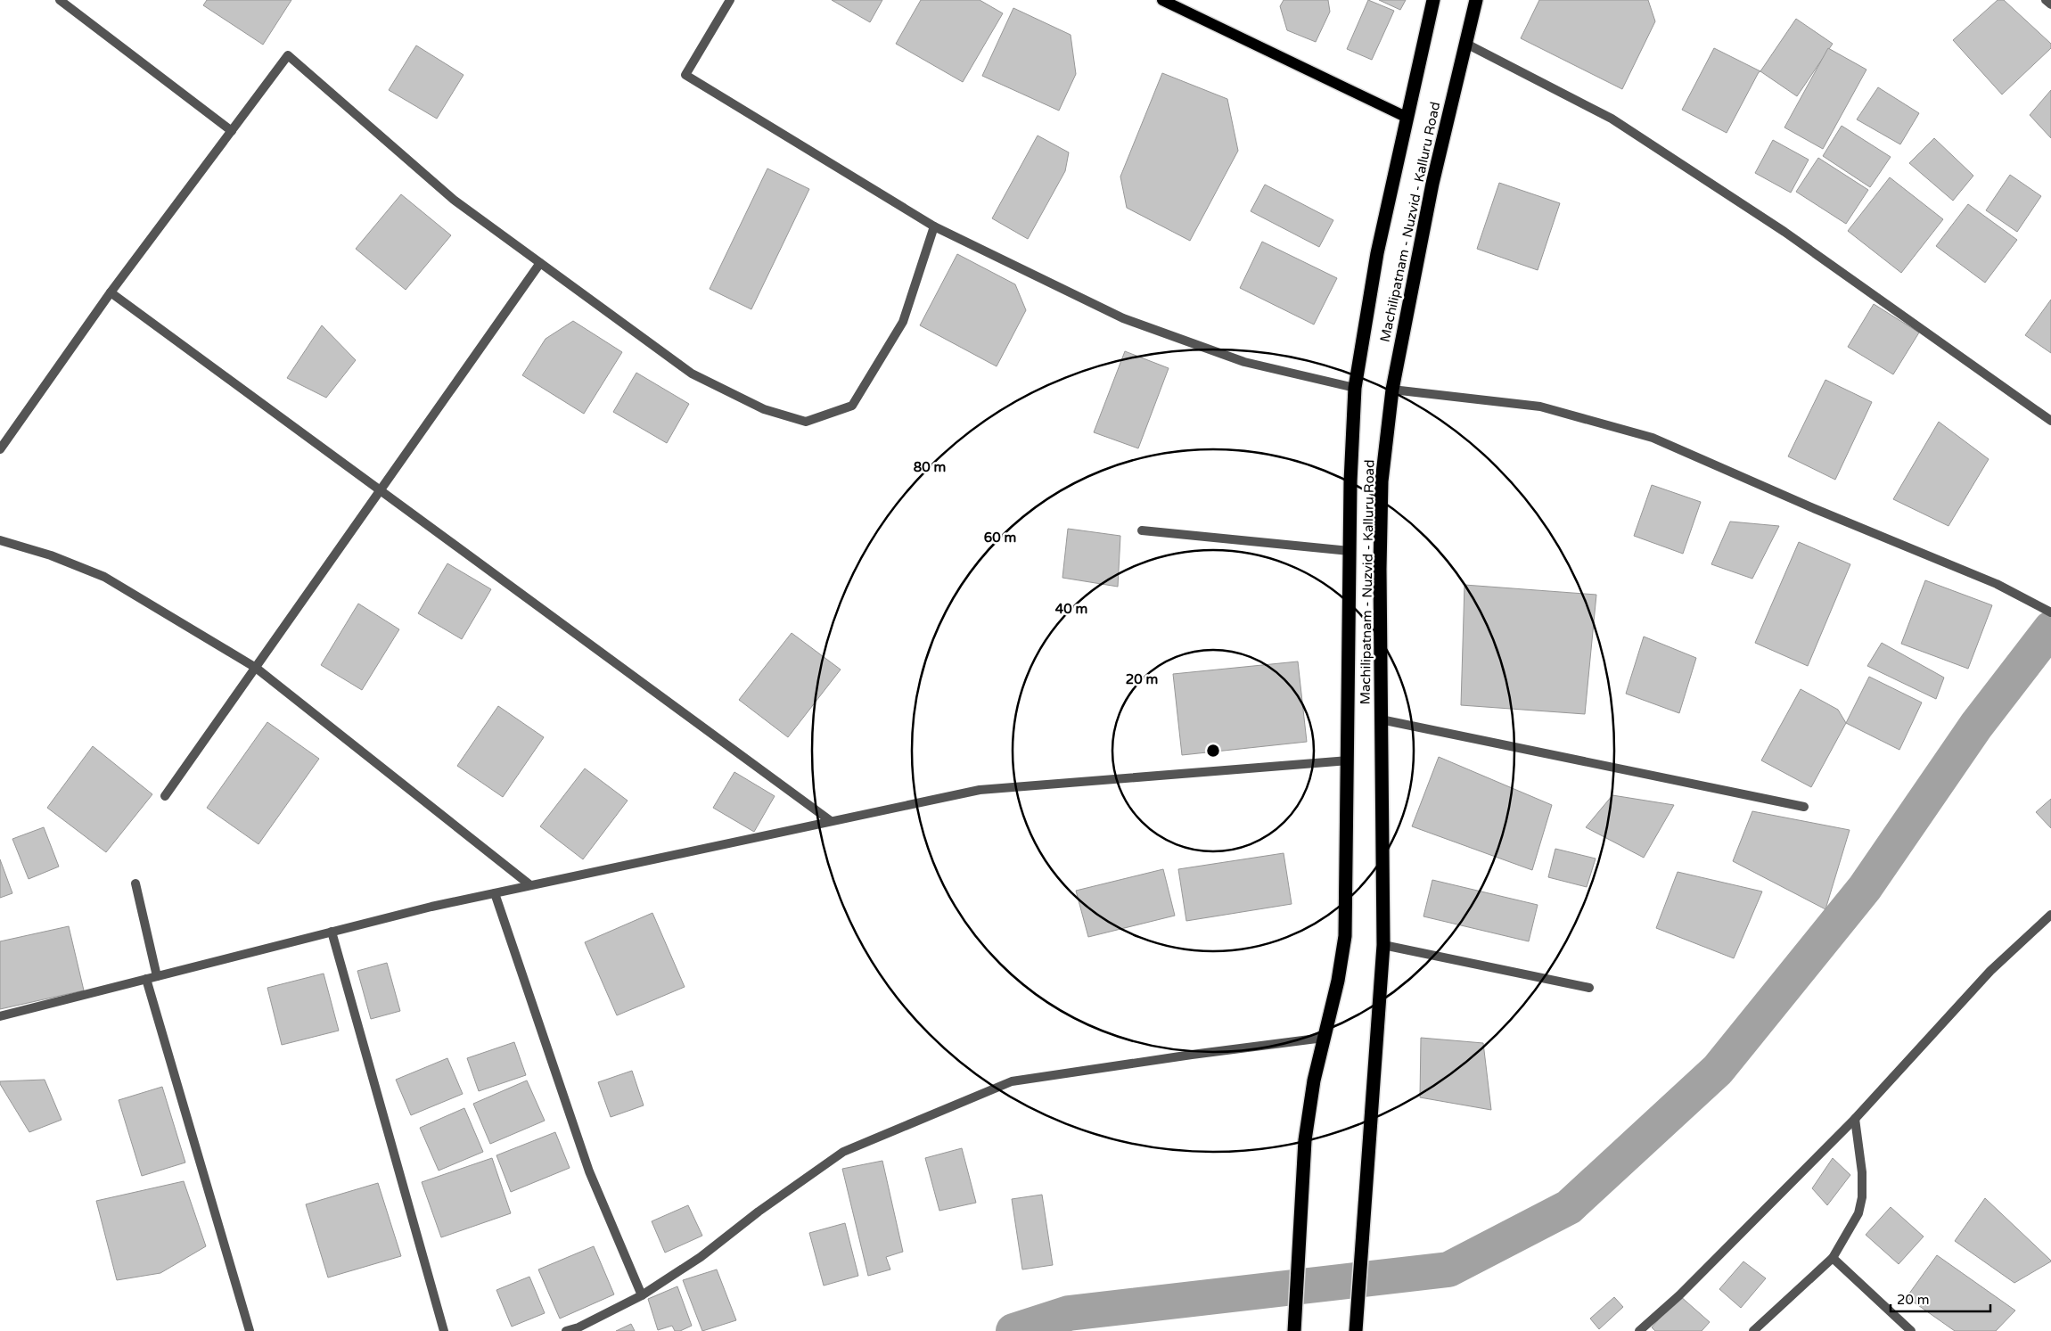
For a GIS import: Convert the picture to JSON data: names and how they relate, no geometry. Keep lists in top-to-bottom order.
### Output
{
  "streets": {
    "highway": ["Machilipatnam - Nuzvid - Kalluru Road"]
  },
  "scale_bar": "20 m",
  "rings": [
    "80 m",
    "60 m",
    "40 m",
    "20 m"
  ]
}
